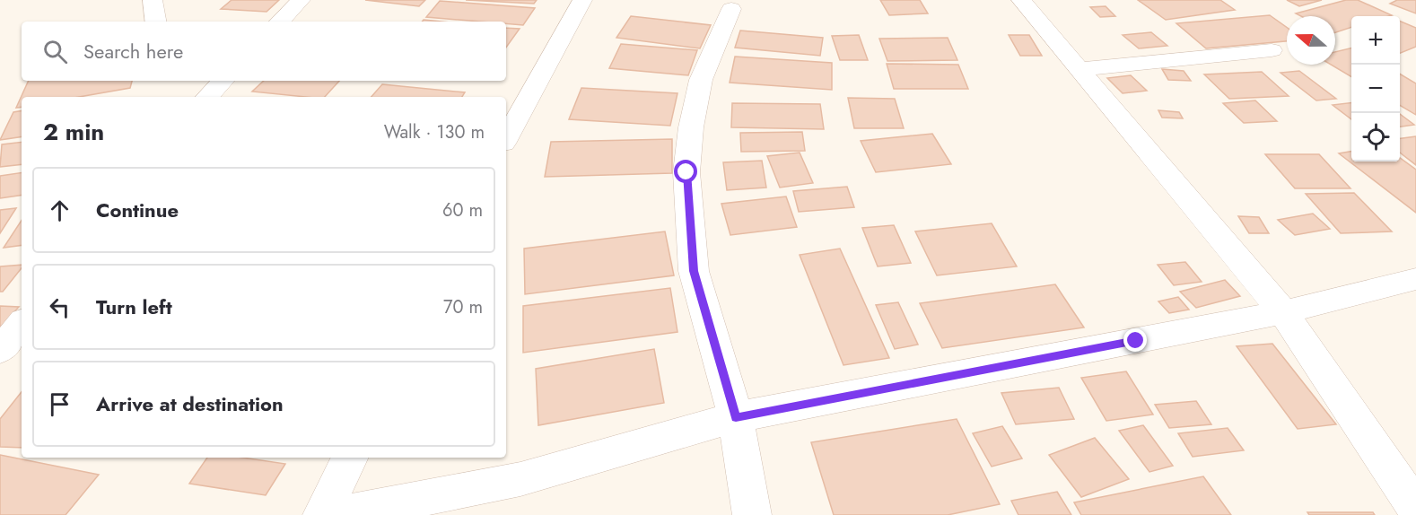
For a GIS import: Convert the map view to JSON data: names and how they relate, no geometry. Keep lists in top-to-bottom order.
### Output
{
  "north": "left",
  "page": {
    "map_buttons": ["+", "−"],
    "search": "Search here",
    "heading": ["2 min", "Walk · 130 m"],
    "list": [
      ["Continue", "60 m"],
      ["Turn left", "70 m"],
      "Arrive at destination"
    ]
  }
}
